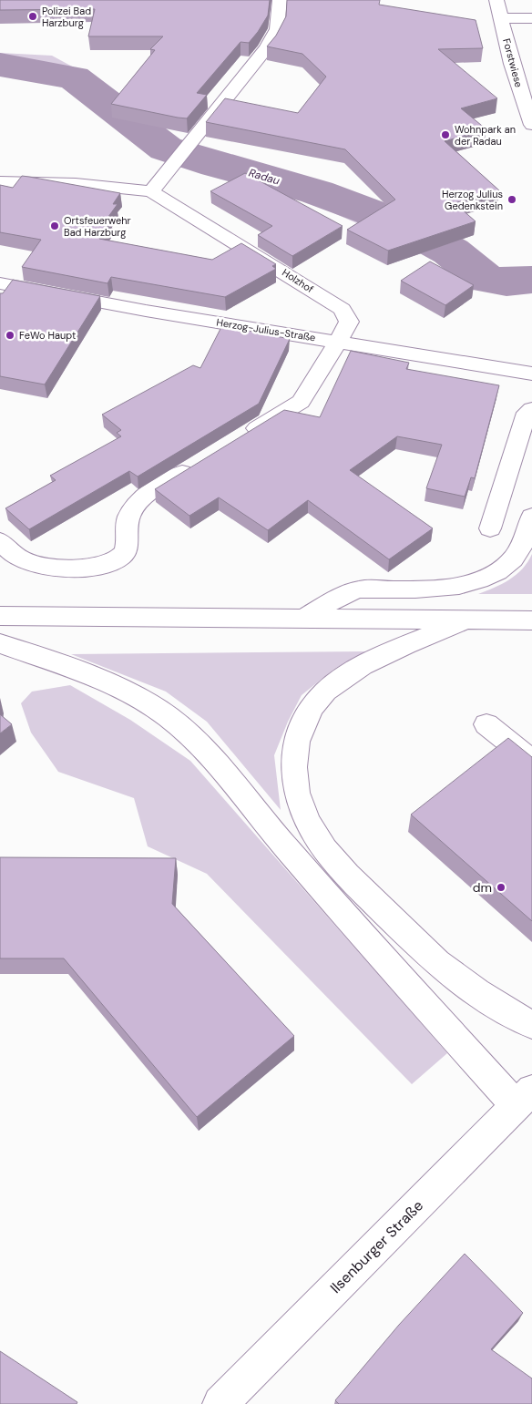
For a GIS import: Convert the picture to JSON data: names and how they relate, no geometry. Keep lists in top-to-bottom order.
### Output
{
  "streets": {
    "main road": [
      "Forstwiese",
      "Holzhof",
      "Herzog-Julius-Straße",
      "Ilsenburger Straße"
    ]
  },
  "crossings": [
    ["Holzhof", "Herzog-Julius-Straße"]
  ],
  "water": ["Radau"],
  "places": [
    "Polizei Bad Harzburg",
    "Wohnpark an der Radau",
    "Herzog Julius Gedenkstein",
    "Ortsfeuerwehr Bad Harzburg",
    "FeWo Haupt",
    "dm"
  ]
}
